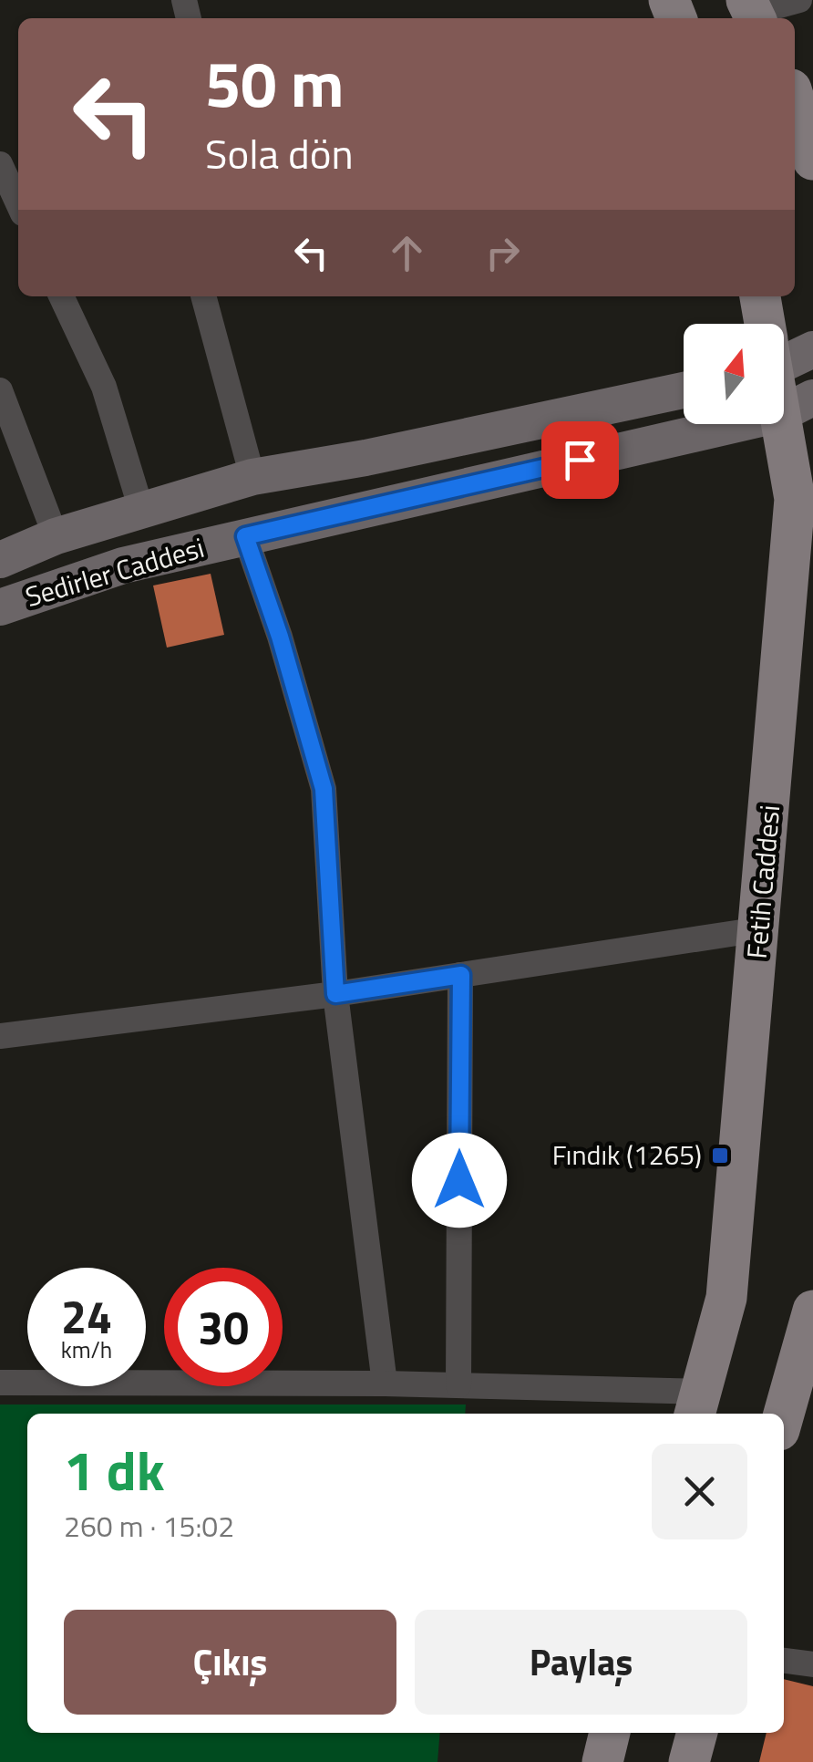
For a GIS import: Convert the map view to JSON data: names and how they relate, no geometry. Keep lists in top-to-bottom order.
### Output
{
  "streets": {
    "main road": ["Sedirler Caddesi", "Fetih Caddesi"]
  },
  "crossings": [
    ["Sedirler Caddesi", "Fetih Caddesi"]
  ],
  "places": {
    "transit": ["Fındık (1265)"]
  },
  "north": "top",
  "page": {
    "turn": ["50 m", "Sola dön"],
    "speed": "24 km/h",
    "limit": "30",
    "heading": ["1 dk", "260 m · 15:02"],
    "buttons": ["Çıkış", "Paylaş"]
  }
}
